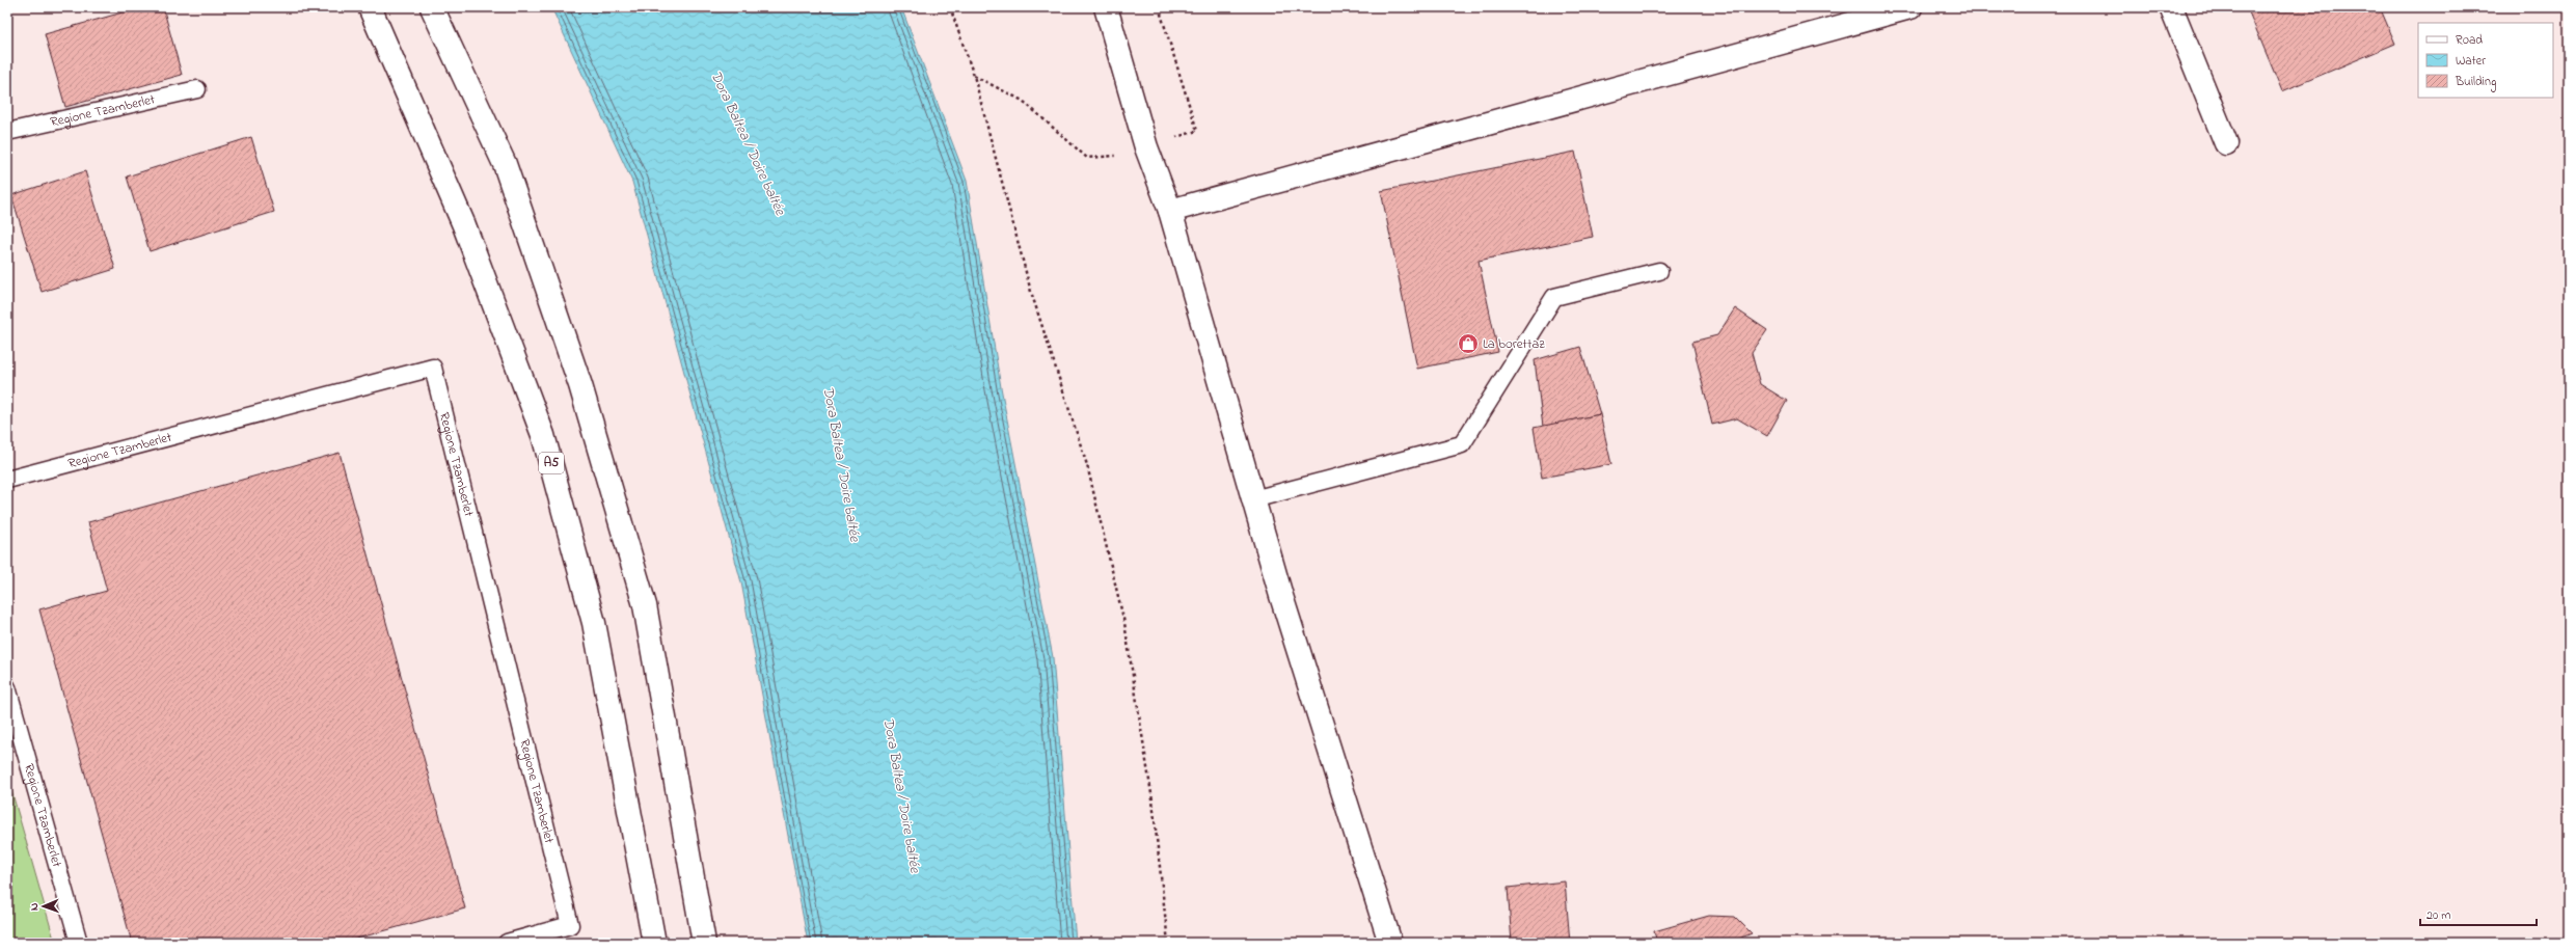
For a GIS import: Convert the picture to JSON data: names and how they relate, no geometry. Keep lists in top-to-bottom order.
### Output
{
  "streets": {
    "main road": ["A5"],
    "lane": ["Regione Tzamberlet"]
  },
  "water": ["Dora Baltea / Doire baltée"],
  "places": {
    "shop": ["La borettaz"]
  },
  "legend": ["Road", "Water", "Building"],
  "scale_bar": "20 m",
  "north": "left"
}
